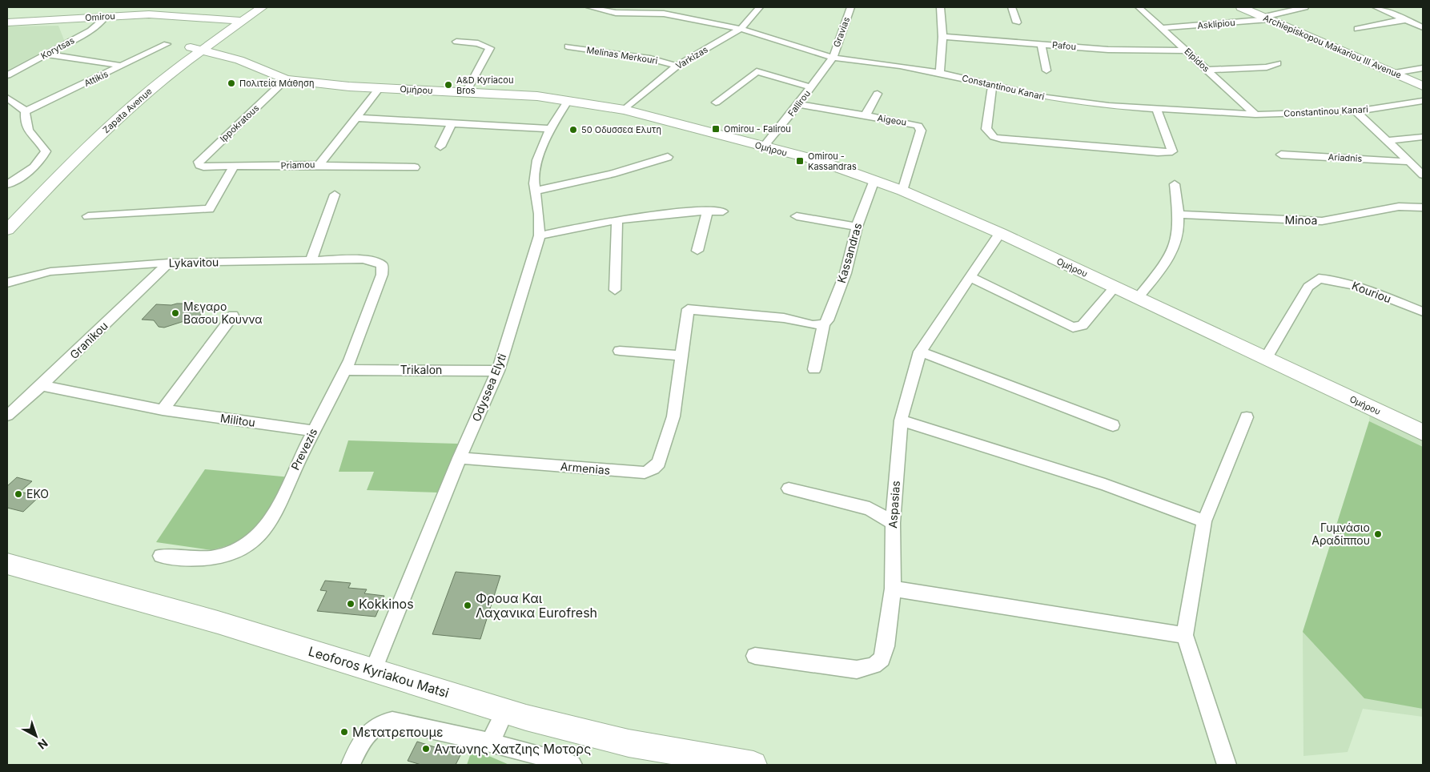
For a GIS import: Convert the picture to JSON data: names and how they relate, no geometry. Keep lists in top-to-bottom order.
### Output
{
  "streets": {
    "street": [
      "Omirou",
      "Asklipiou",
      "Gravias",
      "Pafou",
      "Archiepiskopou Makariou III Avenue",
      "Korytsas",
      "Melinas Merkouri",
      "Varkizas",
      "Elpidos",
      "Attikis",
      "Constantinou Kanari",
      "Ομήρου",
      "Fallirou",
      "Zapata Avenue",
      "Aigeou",
      "Ippokratous",
      "Ariadnis",
      "Priamou",
      "Minoa",
      "Kassandras",
      "Lykavitou",
      "Kouriou",
      "Granikou",
      "Trikalon",
      "Odyssea Elyti",
      "Militou",
      "Prevezis",
      "Armenias",
      "Aspasias",
      "Leoforos Kyriakou Matsi"
    ]
  },
  "crossings": [
    ["Omirou", "Korytsas"],
    ["Omirou", "Zapata Avenue"],
    ["Asklipiou", "Archiepiskopou Makariou III Avenue"],
    ["Asklipiou", "Elpidos"],
    ["Gravias", "Constantinou Kanari"],
    ["Gravias", "Fallirou"],
    ["Pafou", "Elpidos"],
    ["Melinas Merkouri", "Varkizas"],
    ["Varkizas", "Constantinou Kanari"],
    ["Varkizas", "Ομήρου"],
    ["Elpidos", "Constantinou Kanari"],
    ["Constantinou Kanari", "Fallirou"],
    ["Ομήρου", "Fallirou"],
    ["Ομήρου", "Zapata Avenue"],
    ["Ομήρου", "Aigeou"],
    ["Ομήρου", "Ippokratous"],
    ["Ομήρου", "Priamou"],
    ["Ομήρου", "Kassandras"],
    ["Ομήρου", "Kouriou"],
    ["Ομήρου", "Odyssea Elyti"],
    ["Ομήρου", "Aspasias"],
    ["Fallirou", "Aigeou"],
    ["Ippokratous", "Priamou"],
    ["Kassandras", "Armenias"],
    ["Lykavitou", "Granikou"],
    ["Lykavitou", "Prevezis"],
    ["Granikou", "Militou"],
    ["Trikalon", "Odyssea Elyti"],
    ["Trikalon", "Prevezis"],
    ["Odyssea Elyti", "Armenias"],
    ["Odyssea Elyti", "Leoforos Kyriakou Matsi"],
    ["Militou", "Prevezis"]
  ],
  "places": {
    "other": [
      "Πολιτεία Μάθηση",
      "A&D Kyriacou Bros",
      "50 Οδυσσεα Ελυτη",
      "Μεγαρο Βασου Κουννα",
      "EKO",
      "Γυμνάσιο Αραδίππου",
      "Kokkinos",
      "Φρουα Και Λαχανικα Eurofresh",
      "Μετατρεπουμε",
      "Αντωνης Χατζιης Μοτορς"
    ],
    "transit": ["Omirou - Falirou", "Omirou - Kassandras"]
  },
  "north": "bottom right"
}
